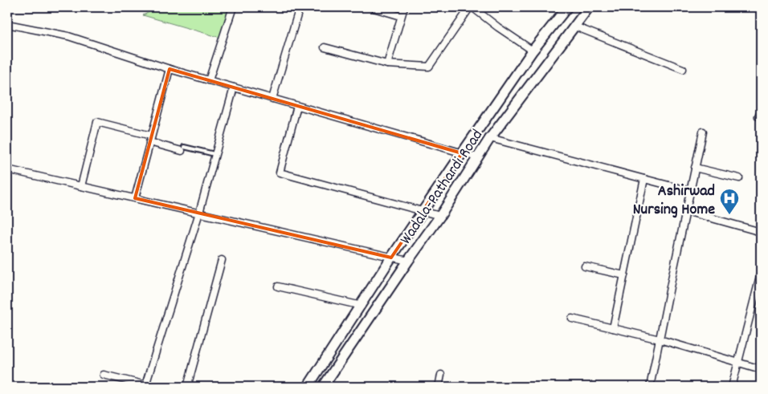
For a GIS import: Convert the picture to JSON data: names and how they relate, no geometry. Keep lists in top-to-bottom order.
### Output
{
  "streets": {
    "main road": ["Wadala-Pathardi Road"]
  },
  "places": {
    "hospital": ["Ashirwad Nursing Home"]
  }
}
